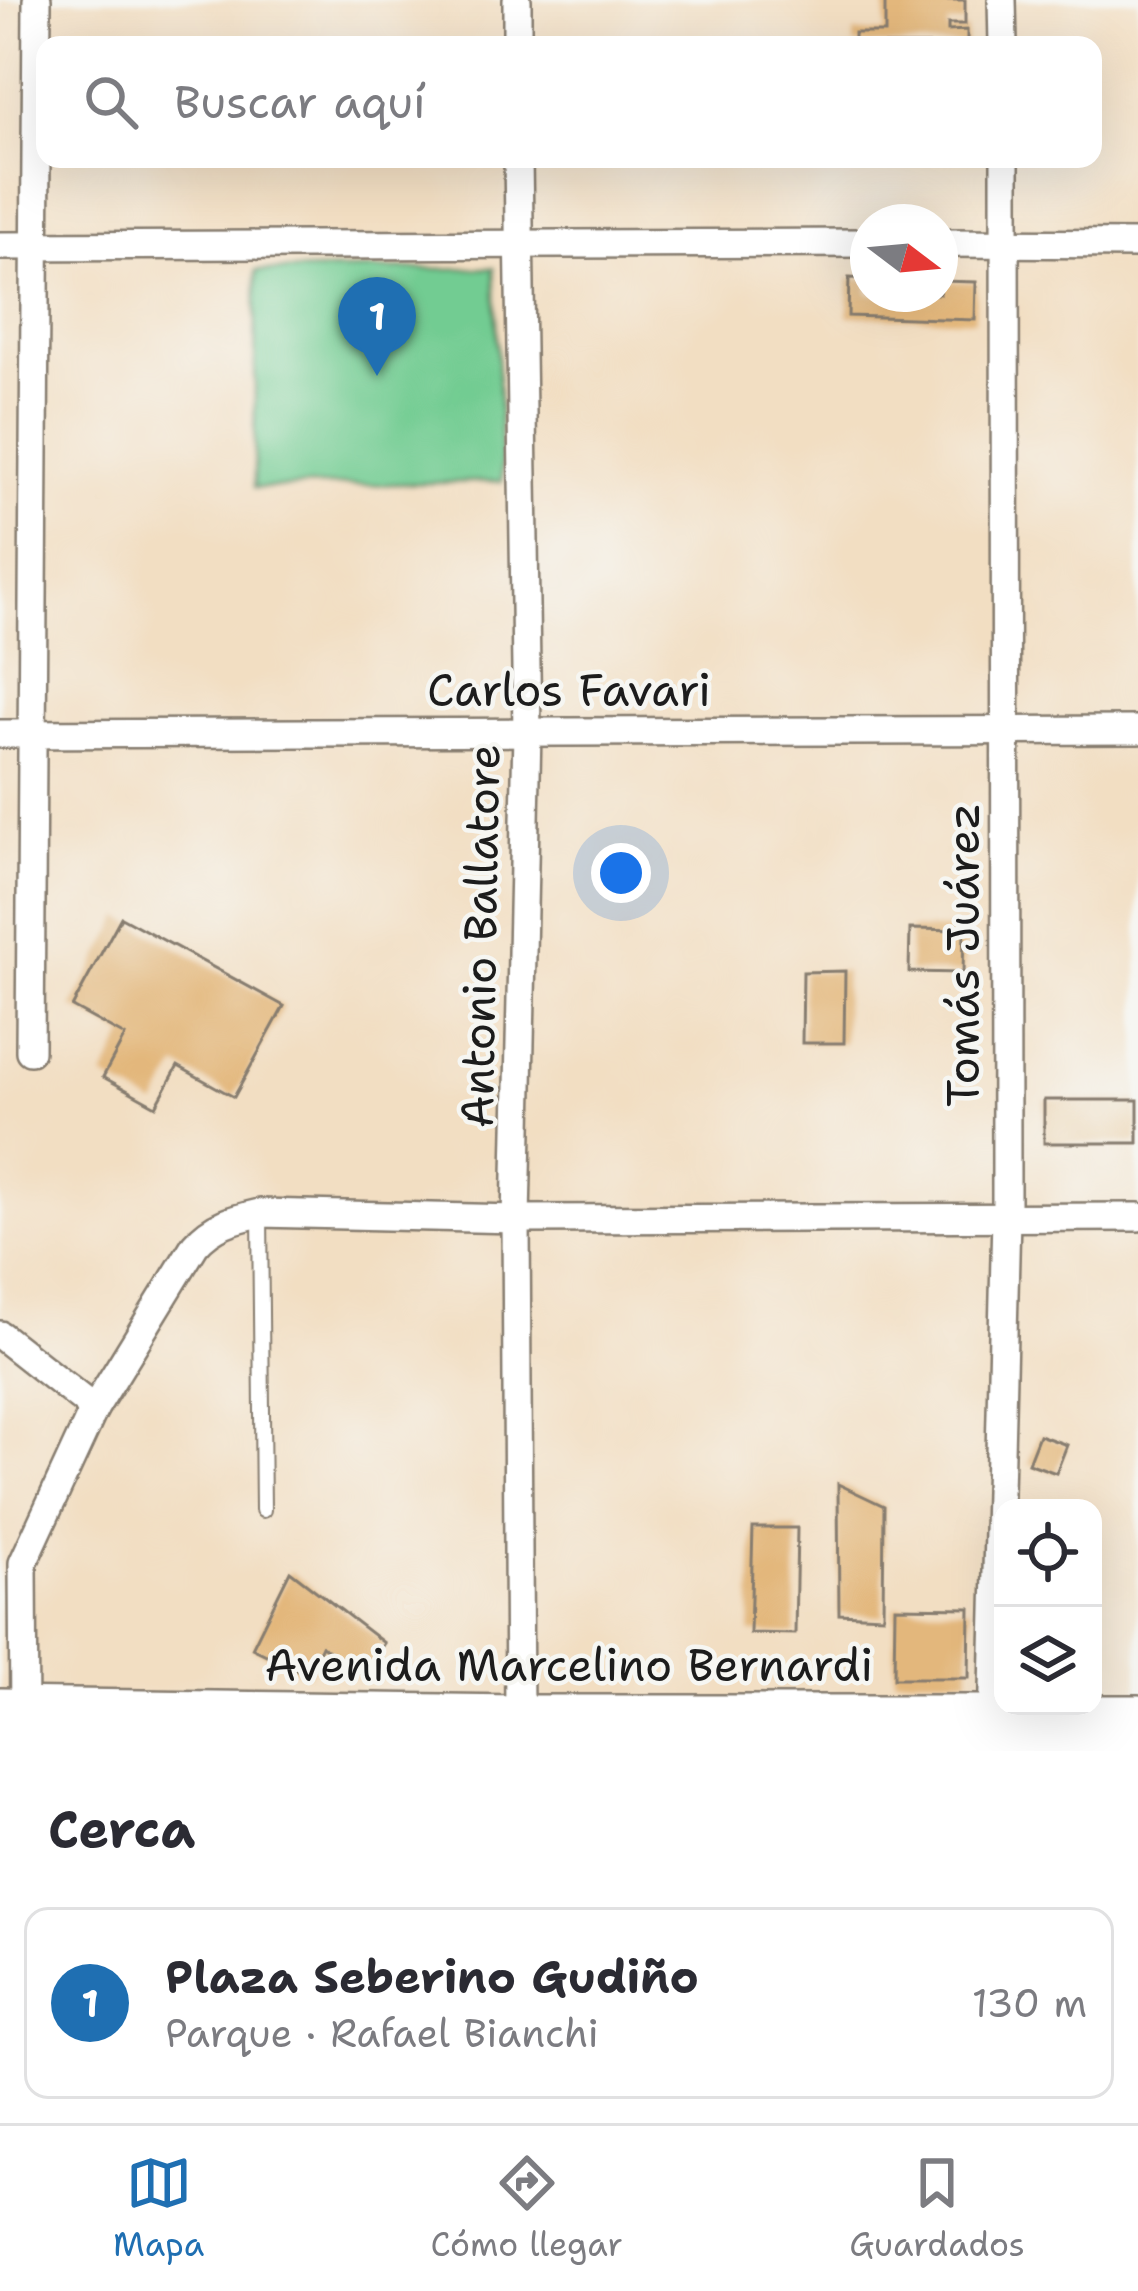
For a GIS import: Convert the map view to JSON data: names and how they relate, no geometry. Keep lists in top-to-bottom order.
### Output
{
  "streets": {
    "main road": ["Avenida Marcelino Bernardi"],
    "street": ["Carlos Favari", "Antonio Ballatore", "Tomás Juárez"]
  },
  "crossings": [
    ["Carlos Favari", "Antonio Ballatore"],
    ["Carlos Favari", "Tomás Juárez"],
    ["Antonio Ballatore", "Avenida Marcelino Bernardi"],
    ["Tomás Juárez", "Avenida Marcelino Bernardi"]
  ],
  "north": "right",
  "page": {
    "search": "Buscar aquí",
    "pins": "1",
    "heading": "Cerca",
    "list": [
      {
        "mark": "1",
        "name": "Plaza Seberino Gudiño",
        "note": "Parque · Rafael Bianchi",
        "value": "130 m"
      }
    ],
    "nav": ["Mapa", "Cómo llegar", "Guardados"]
  }
}
